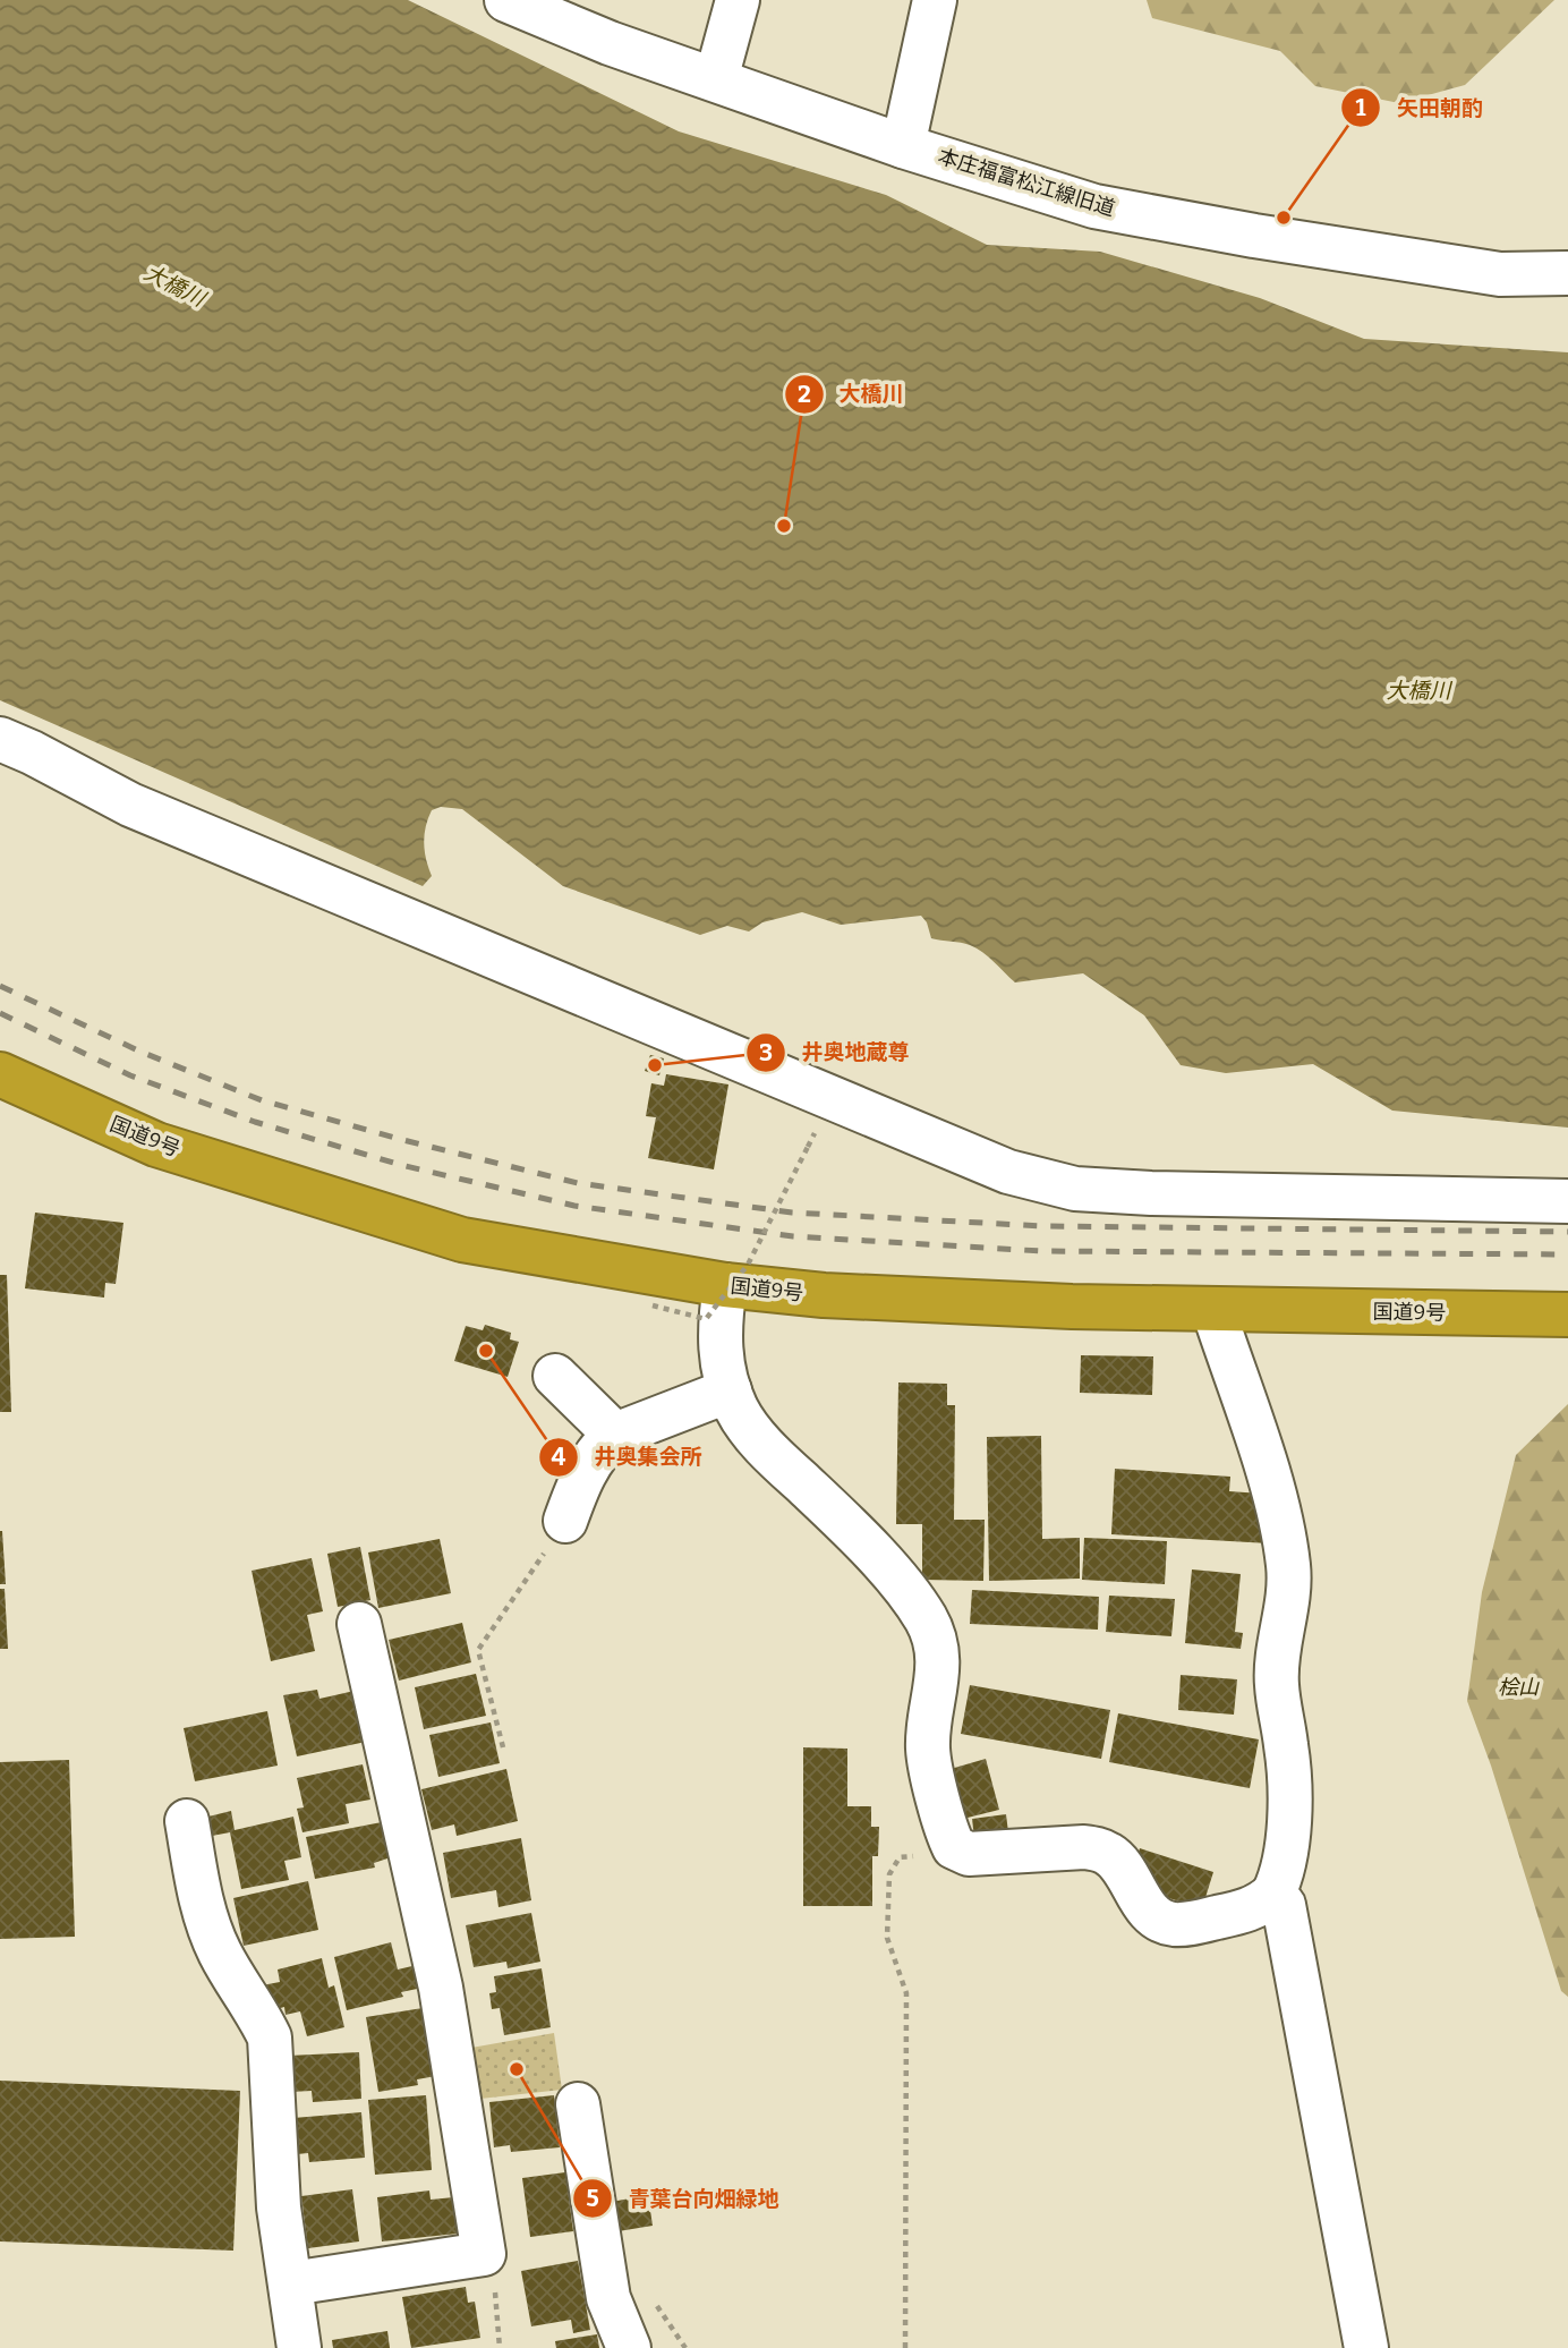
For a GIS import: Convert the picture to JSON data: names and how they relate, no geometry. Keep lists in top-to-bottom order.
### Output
{
  "streets": {
    "highway": ["国道9号"],
    "street": ["本庄福富松江線旧道"]
  },
  "water": ["大橋川"],
  "parks": ["桧山"],
  "places": [
    "矢田朝酌",
    "大橋川",
    "井奥地蔵尊",
    "井奥集会所",
    "青葉台向畑緑地"
  ]
}
